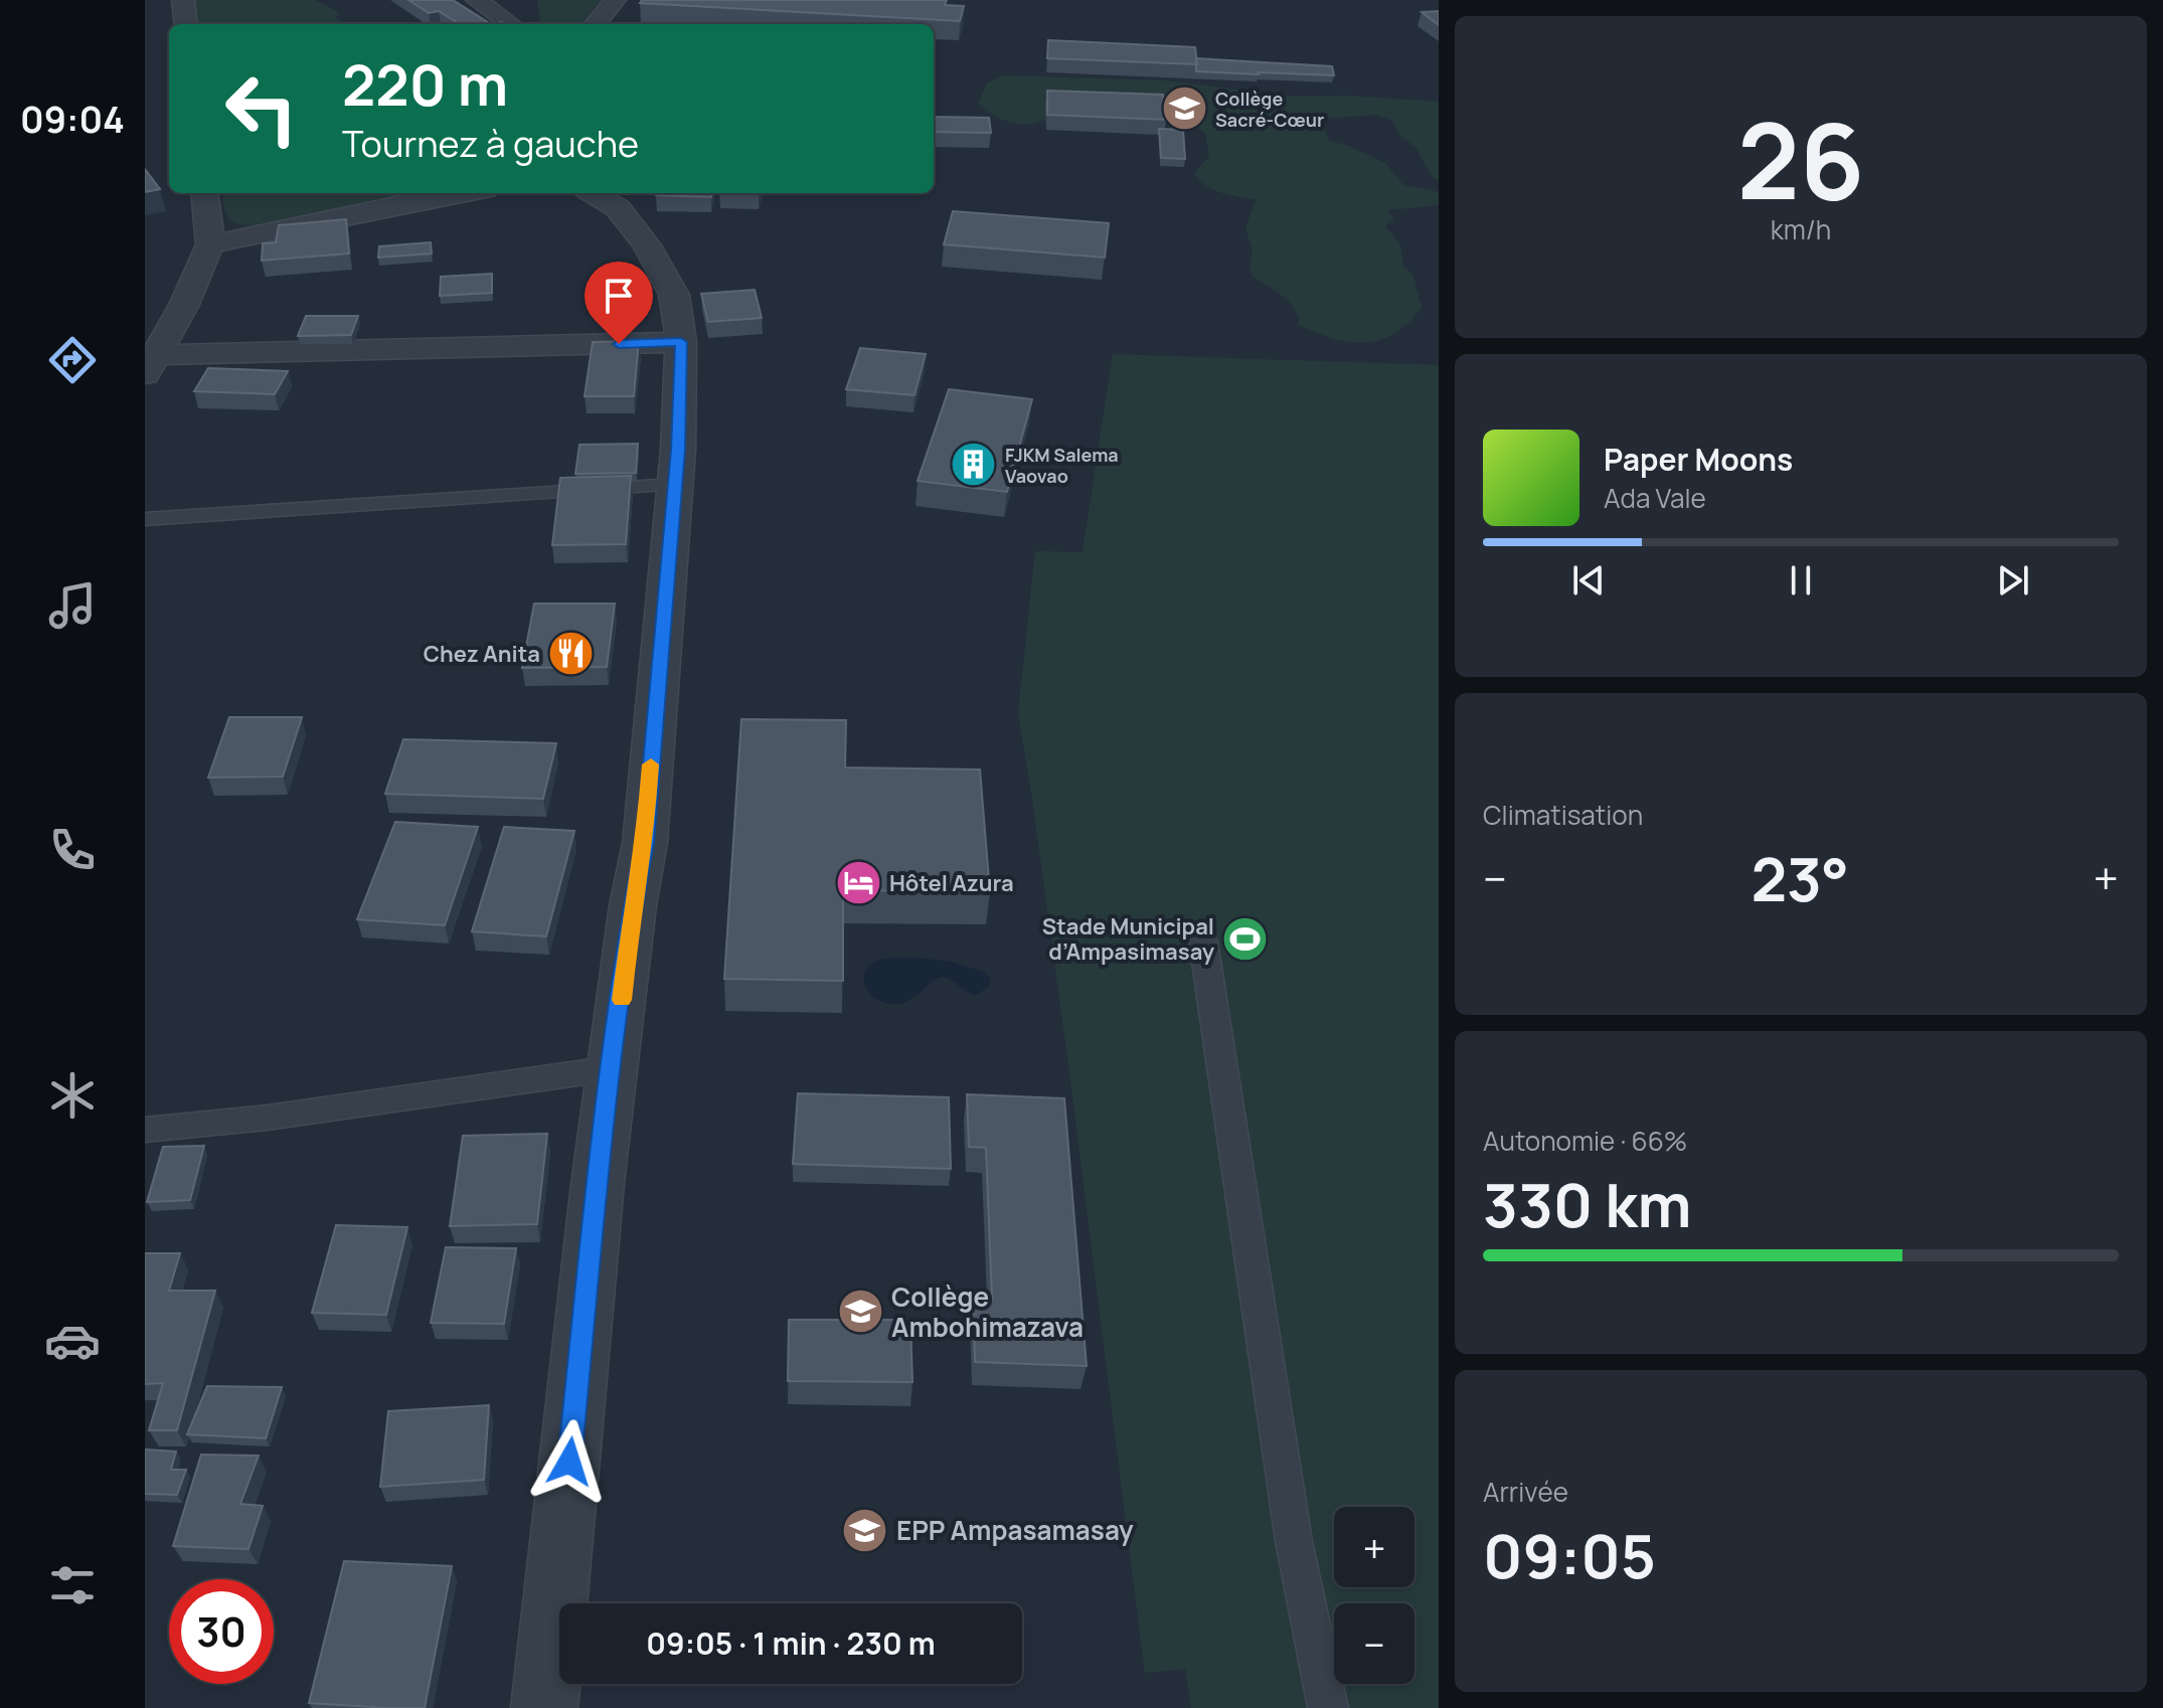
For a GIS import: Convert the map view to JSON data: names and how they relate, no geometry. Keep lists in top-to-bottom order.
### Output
{
  "places": {
    "school or university": ["Collège Sacré-Cœur", "Collège Ambohimazava", "EPP Ampasamasay"],
    "building": ["FJKM Salema Vaovao"],
    "restaurant": ["Chez Anita"],
    "hotel": ["Hôtel Azura"],
    "sports": ["Stade Municipal d’Ampasimasay"]
  },
  "page": {
    "tabs": "09:04",
    "tile": [
      ["26", "km/h"],
      "Climatisation",
      ["Autonomie · 66%", "330 km"],
      ["Arrivée", "09:05"]
    ],
    "turn": ["220 m", "Tournez à gauche"],
    "song": ["Paper Moons", "Ada Vale"],
    "heat": ["−", "23°", "+"],
    "map_buttons": ["+", "−"],
    "limit": "30",
    "trip": "09:05 · 1 min · 230 m"
  }
}
